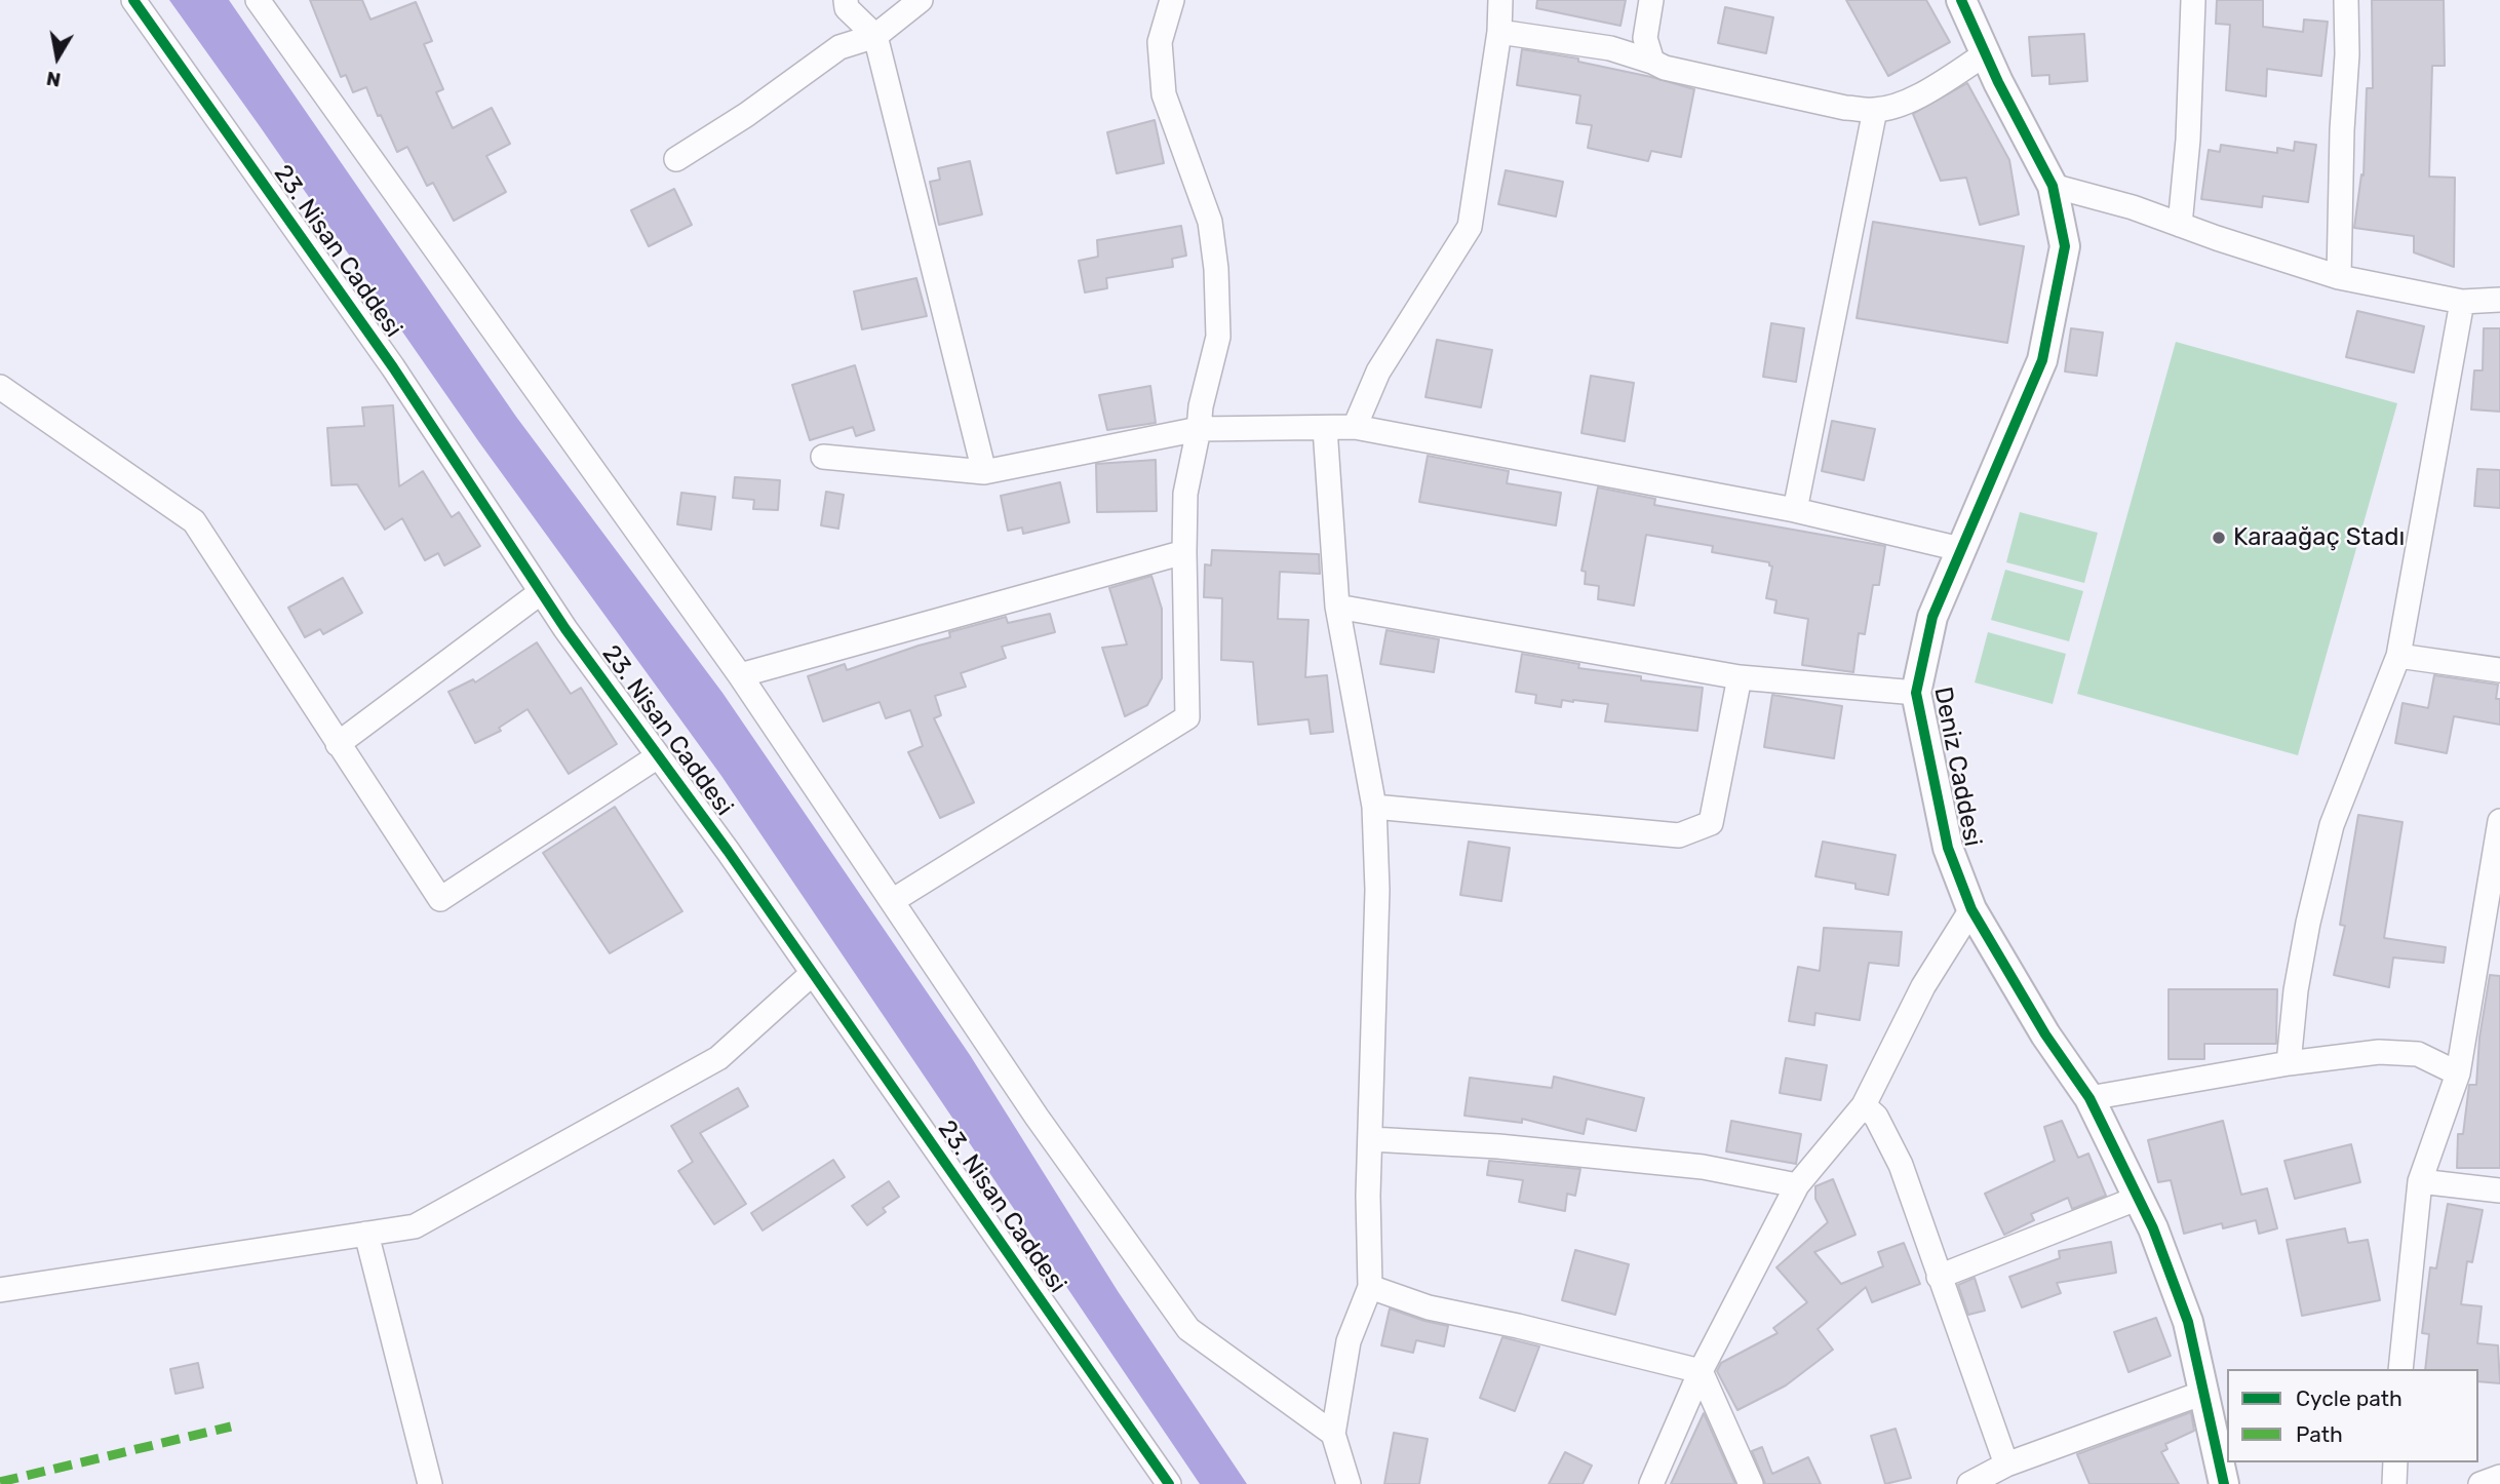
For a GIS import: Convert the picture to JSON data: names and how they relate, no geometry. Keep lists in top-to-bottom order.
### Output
{
  "streets": {
    "street": ["23. Nisan Caddesi", "Deniz Caddesi"]
  },
  "places": ["Karaağaç Stadı"],
  "legend": ["Cycle path", "Path"],
  "north": "bottom"
}
